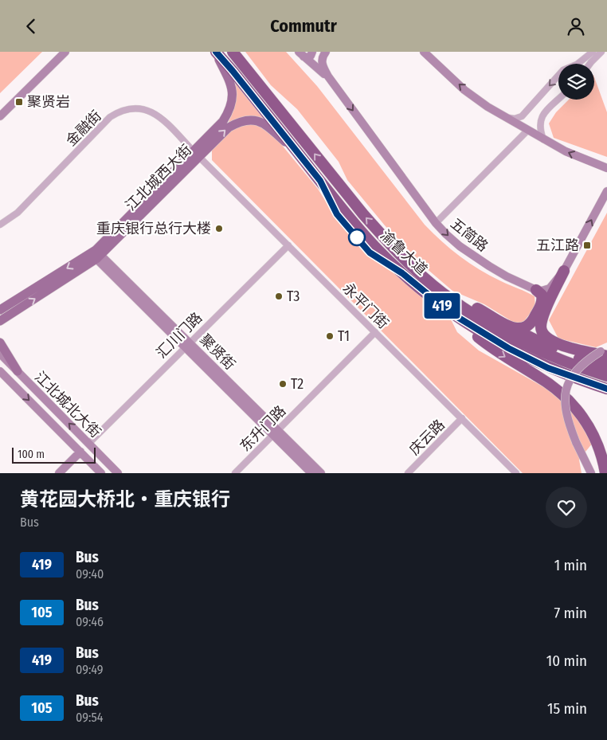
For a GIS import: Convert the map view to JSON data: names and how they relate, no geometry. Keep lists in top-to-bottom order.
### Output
{
  "streets": {
    "highway": ["渝鲁大道"],
    "main road": [
      "江北城西大街",
      "五简路",
      "聚贤街",
      "江北城北大街"
    ],
    "street": [
      "金融街",
      "永平门街",
      "汇川门路",
      "东升门路",
      "庆云路"
    ]
  },
  "crossings": [
    ["金融街", "江北城西大街"],
    ["金融街", "永平门街"],
    ["江北城西大街", "渝鲁大道"],
    ["江北城西大街", "永平门街"],
    ["江北城西大街", "聚贤街"],
    ["永平门街", "汇川门路"],
    ["永平门街", "东升门路"],
    ["永平门街", "庆云路"],
    ["汇川门路", "聚贤街"],
    ["汇川门路", "江北城北大街"],
    ["聚贤街", "东升门路"]
  ],
  "one_way": ["五简路"],
  "places": {
    "transit": ["聚贤岩", "五江路"],
    "other": [
      "重庆银行总行大楼",
      "T3",
      "T1",
      "T2"
    ]
  },
  "lines": ["bus line 419"],
  "scale_bar": "100 m",
  "page": {
    "header": "Commutr",
    "on_map": "419",
    "scale": "100 m",
    "heading": ["黄花园大桥北‧重庆银行", "Bus"],
    "list": [
      {
        "mark": "419",
        "name": "Bus",
        "note": "09:40",
        "value": "1 min"
      },
      {
        "mark": "105",
        "name": "Bus",
        "note": "09:46",
        "value": "7 min"
      },
      {
        "mark": "419",
        "name": "Bus",
        "note": "09:49",
        "value": "10 min"
      },
      {
        "mark": "105",
        "name": "Bus",
        "note": "09:54",
        "value": "15 min"
      }
    ]
  }
}
